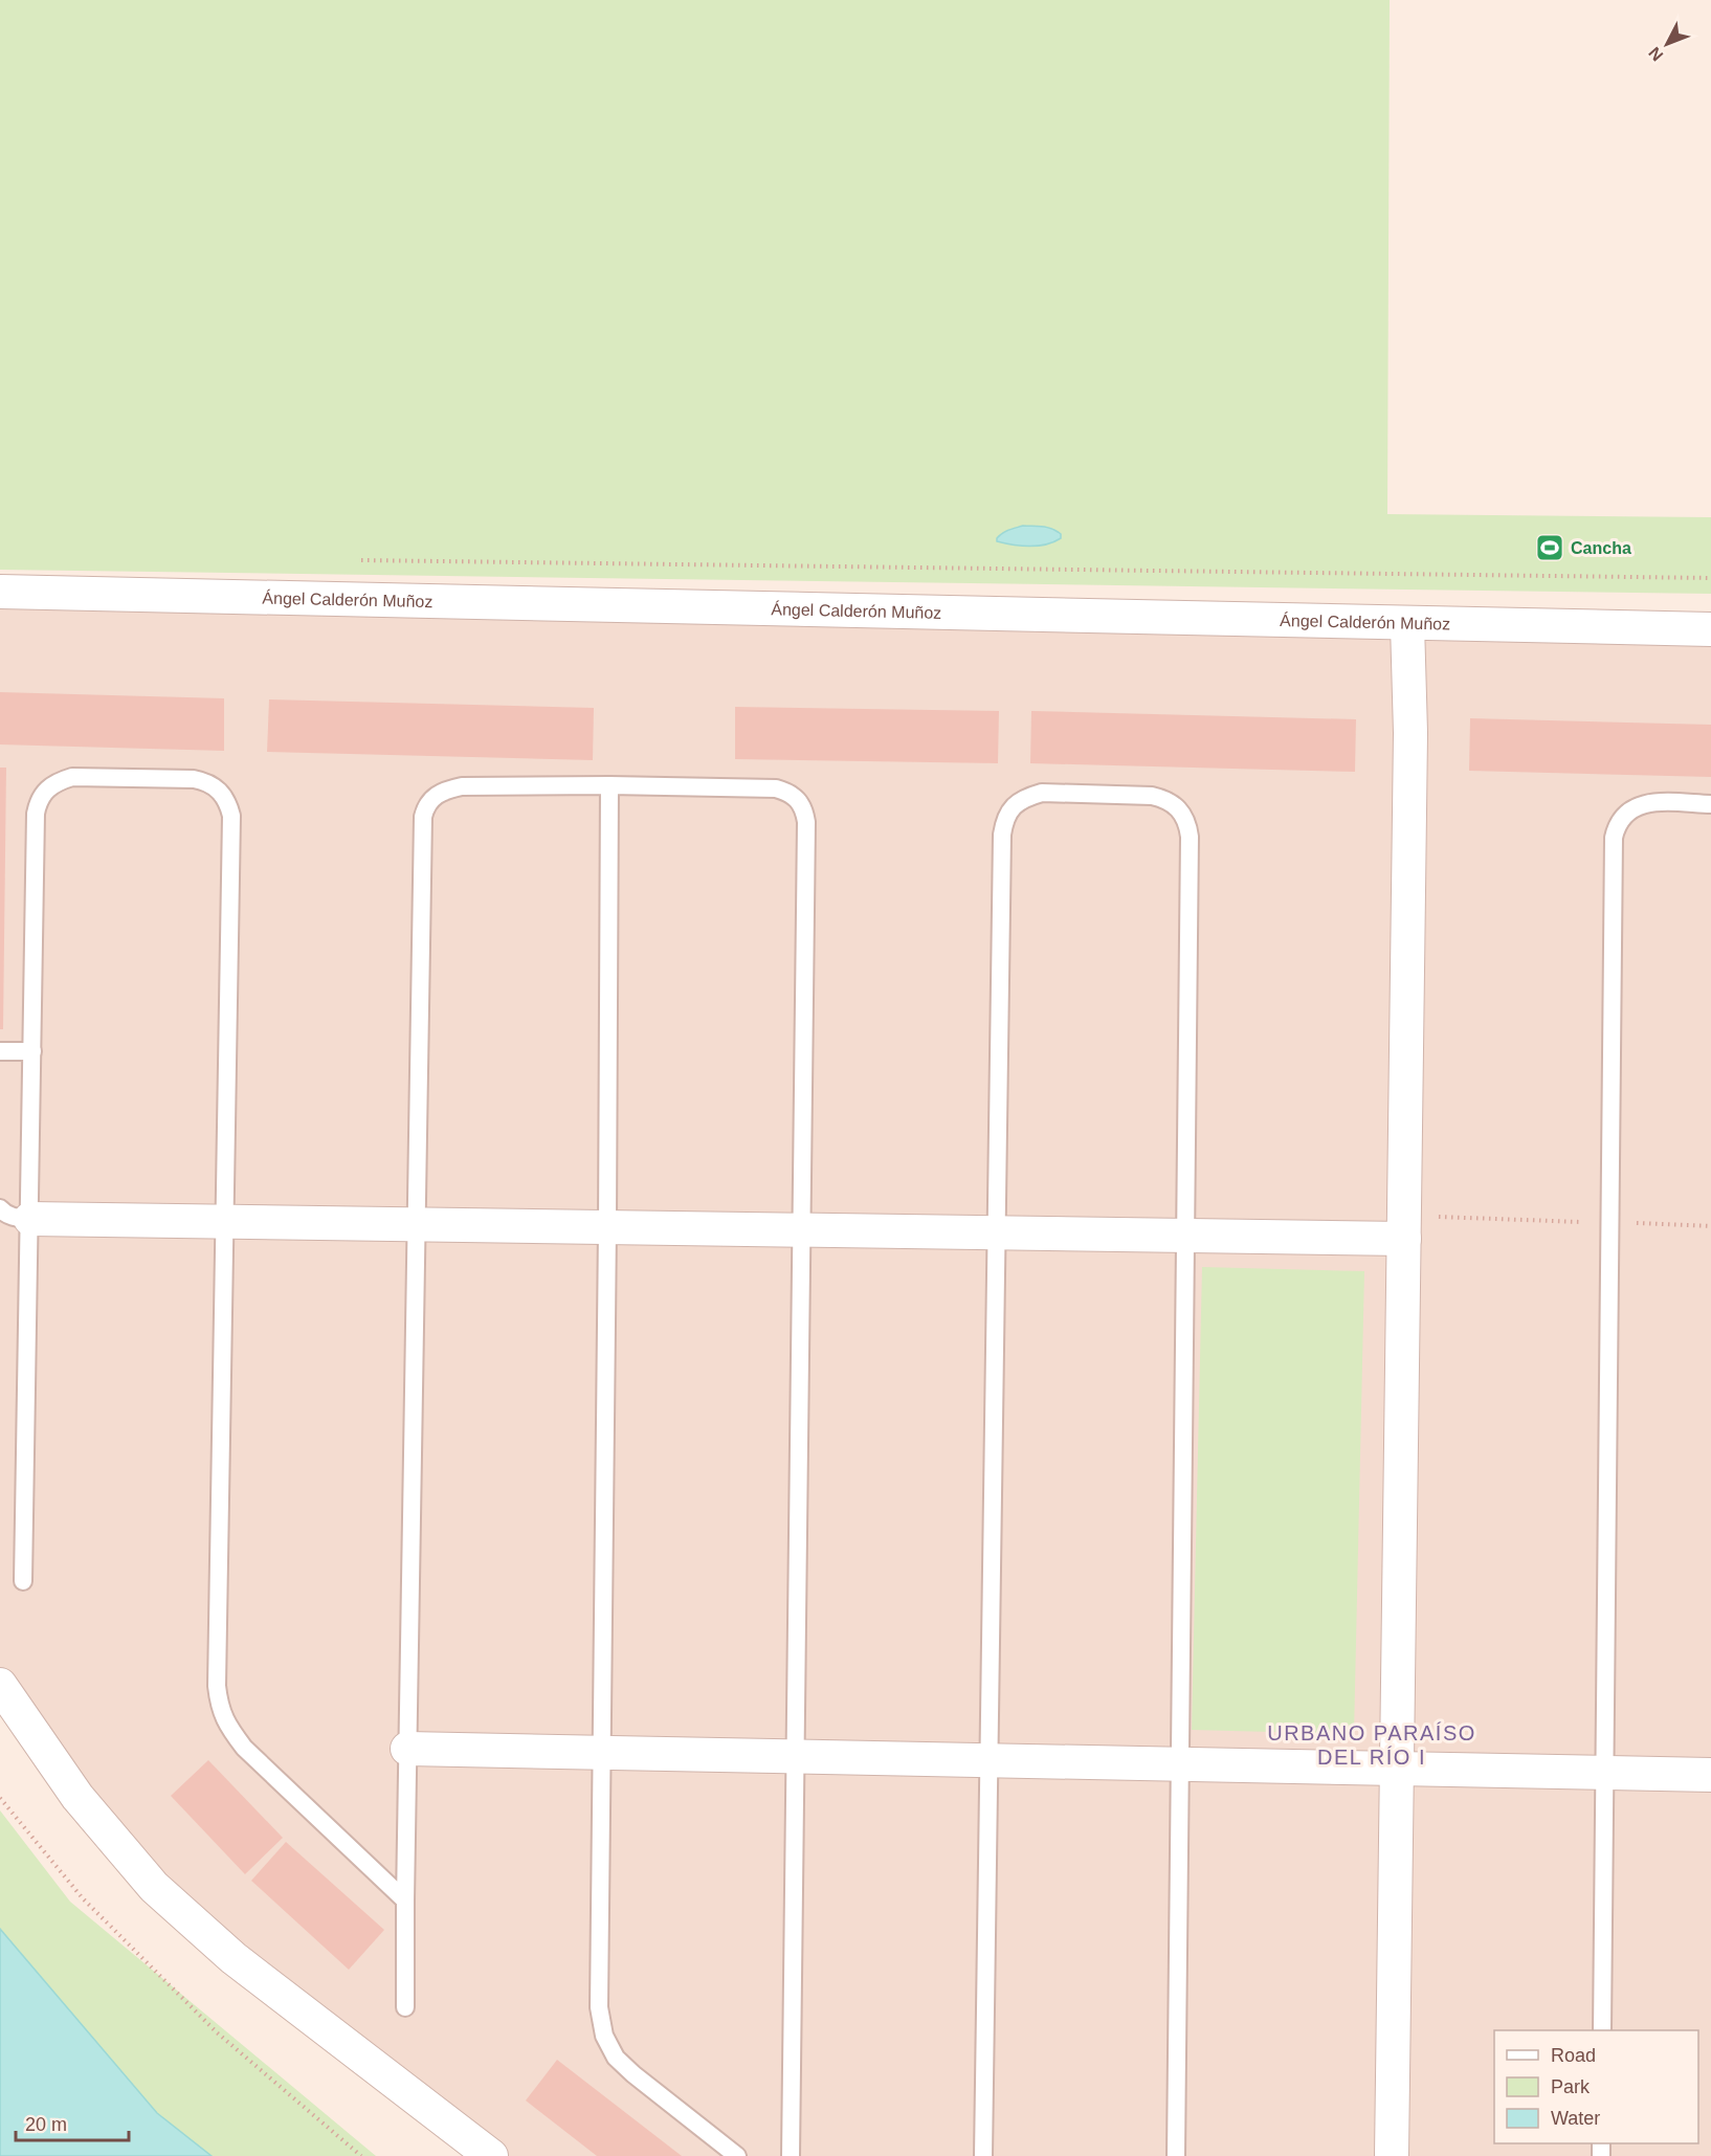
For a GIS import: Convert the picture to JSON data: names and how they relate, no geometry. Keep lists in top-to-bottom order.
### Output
{
  "streets": {
    "street": ["Ángel Calderón Muñoz"]
  },
  "districts": ["URBANO PARAÍSO DEL RÍO I"],
  "places": {
    "sports": ["Cancha"]
  },
  "legend": ["Road", "Park", "Water"],
  "scale_bar": "20 m",
  "north": "bottom left"
}
